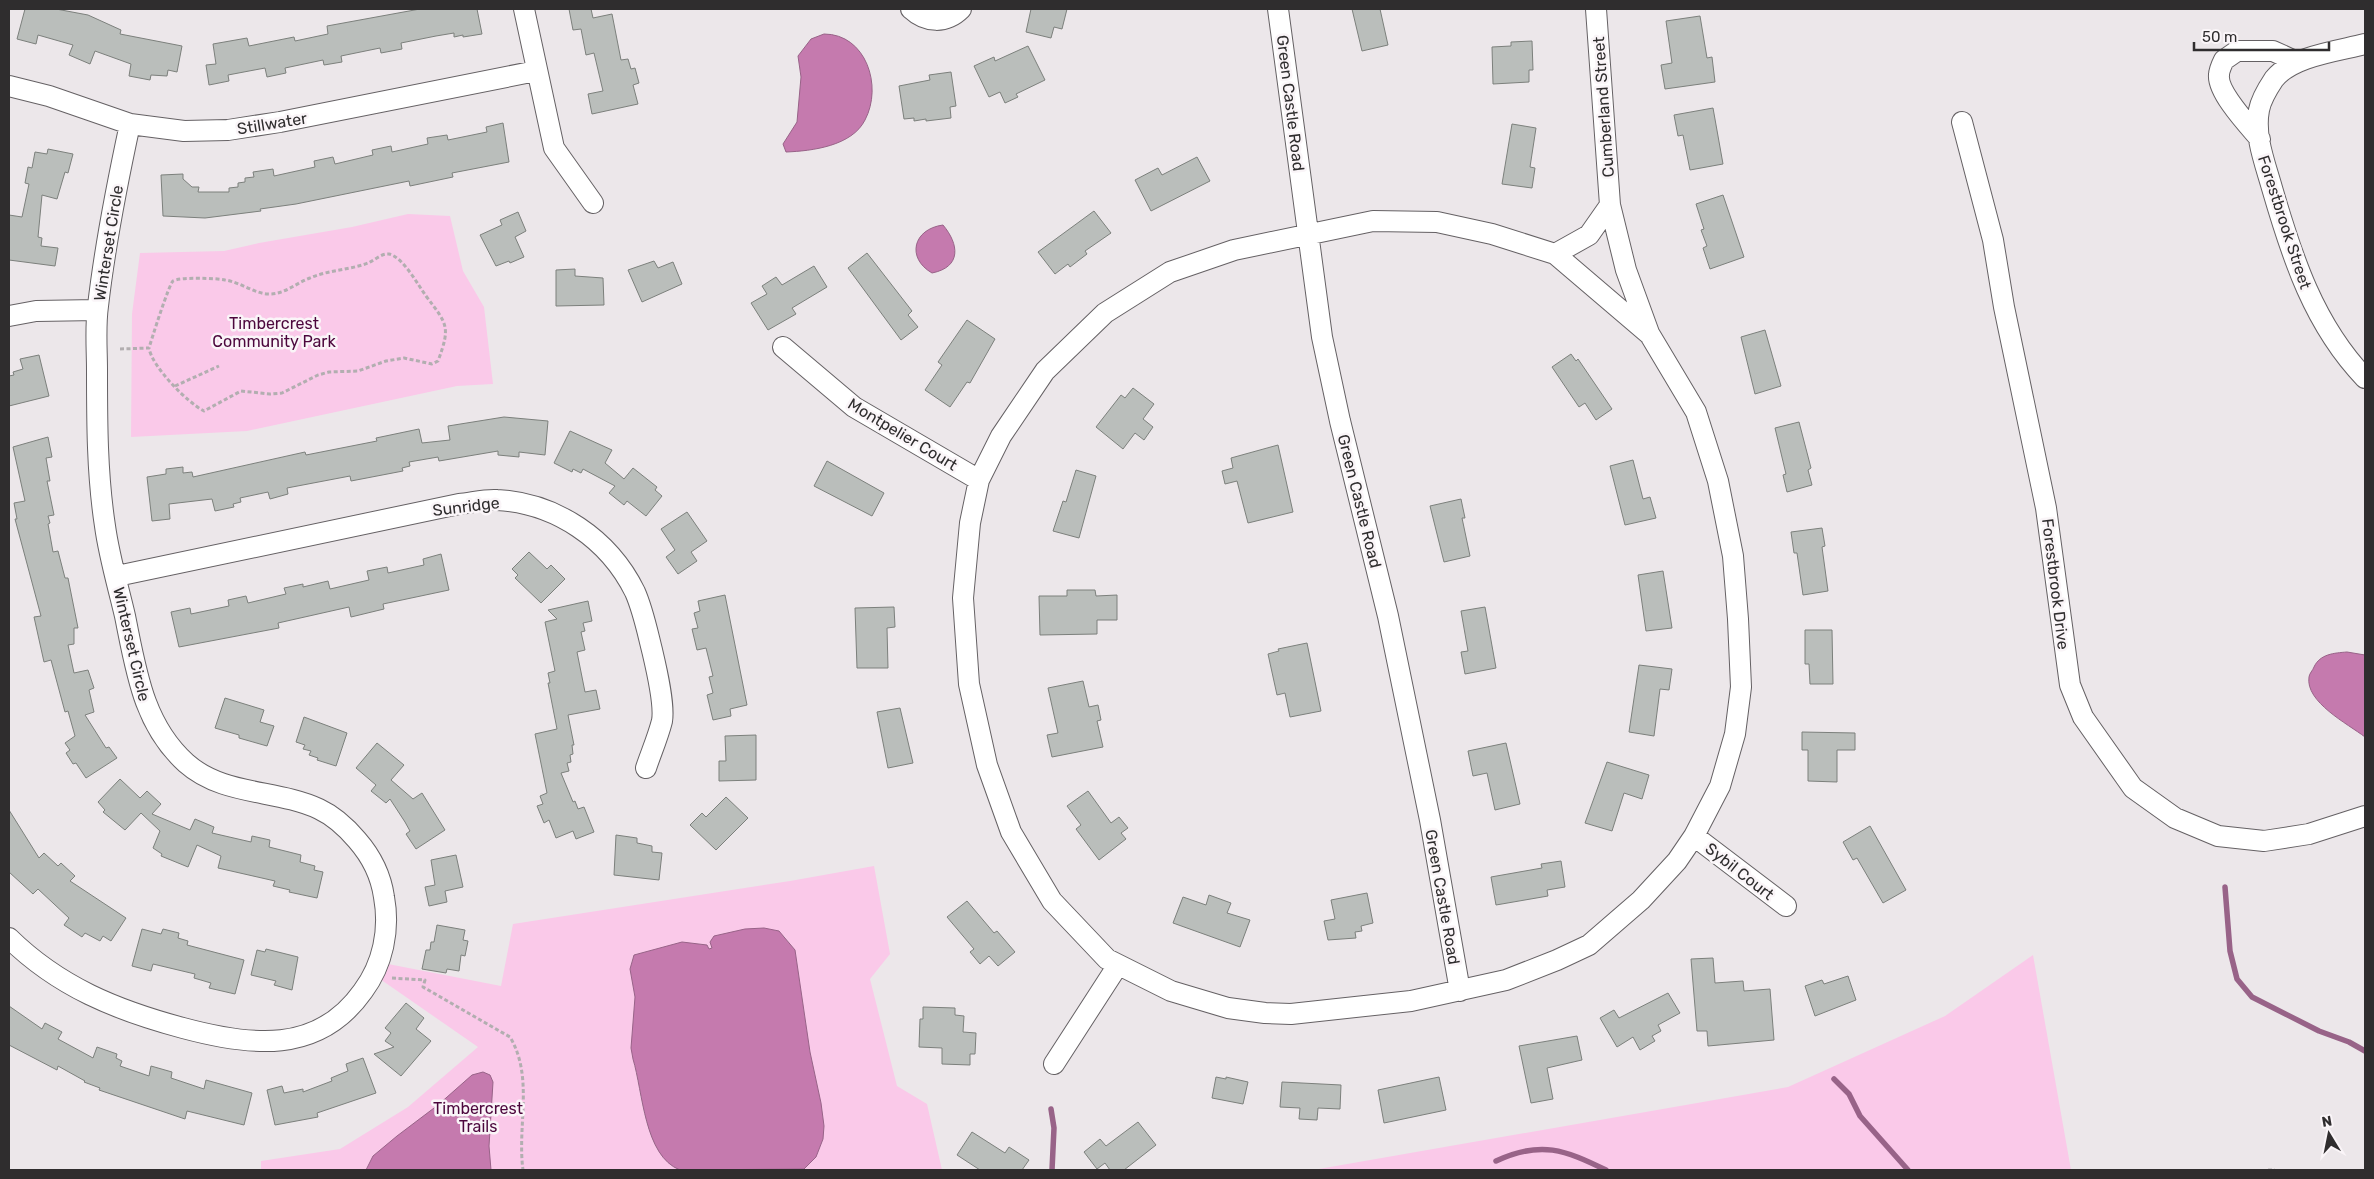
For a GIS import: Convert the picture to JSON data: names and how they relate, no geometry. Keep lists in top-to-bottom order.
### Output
{
  "streets": {
    "street": [
      "Green Castle Road",
      "Cumberland Street",
      "Stillwater",
      "Forestbrook Street",
      "Winterset Circle",
      "Montpelier Court",
      "Sunridge",
      "Forestbrook Drive",
      "Sybil Court"
    ]
  },
  "crossings": [
    ["Stillwater", "Winterset Circle"],
    ["Winterset Circle", "Sunridge"]
  ],
  "parks": ["Timbercrest Community Park", "Timbercrest Trails"],
  "scale_bar": "50 m",
  "north": "top"
}
